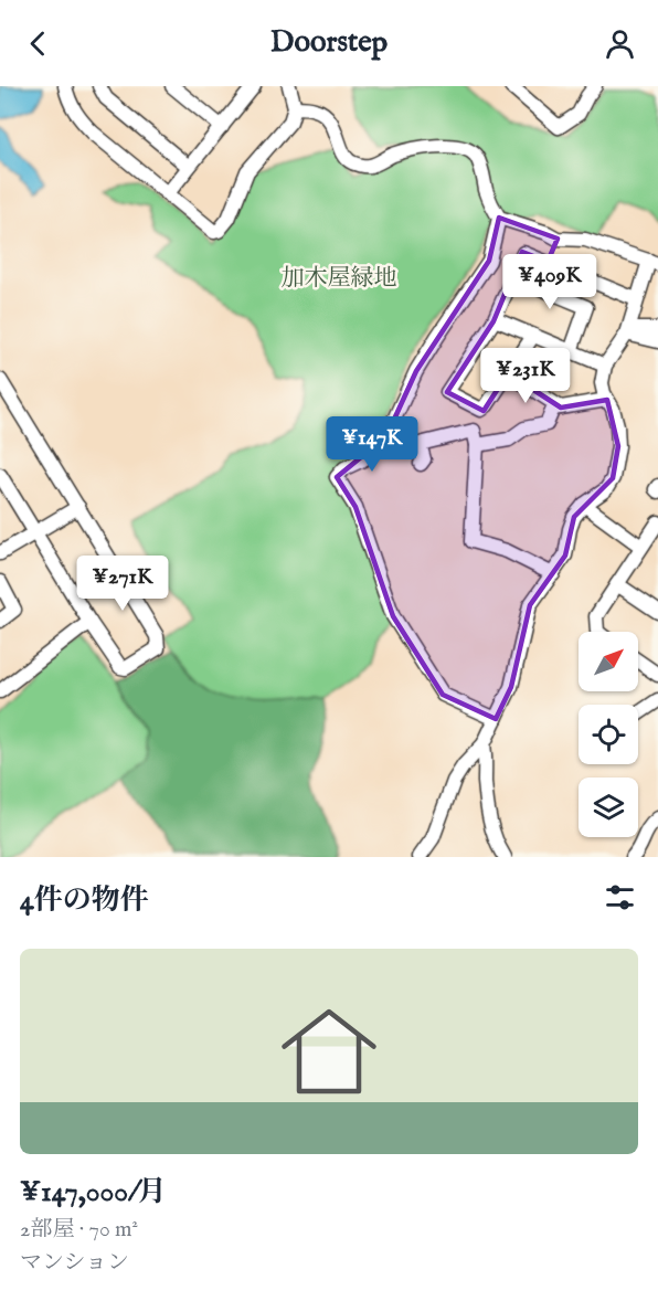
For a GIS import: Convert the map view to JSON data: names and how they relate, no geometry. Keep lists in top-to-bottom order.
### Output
{
  "parks": ["加木屋緑地"],
  "north": "top right",
  "page": {
    "header": "Doorstep",
    "price": [
      "¥409K",
      "¥231K",
      "¥147K",
      "¥271K"
    ],
    "heading": "4件の物件",
    "list": [
      {
        "name": "¥147,000/月",
        "note": "2部屋 · 70 m² · マンション"
      }
    ]
  }
}
